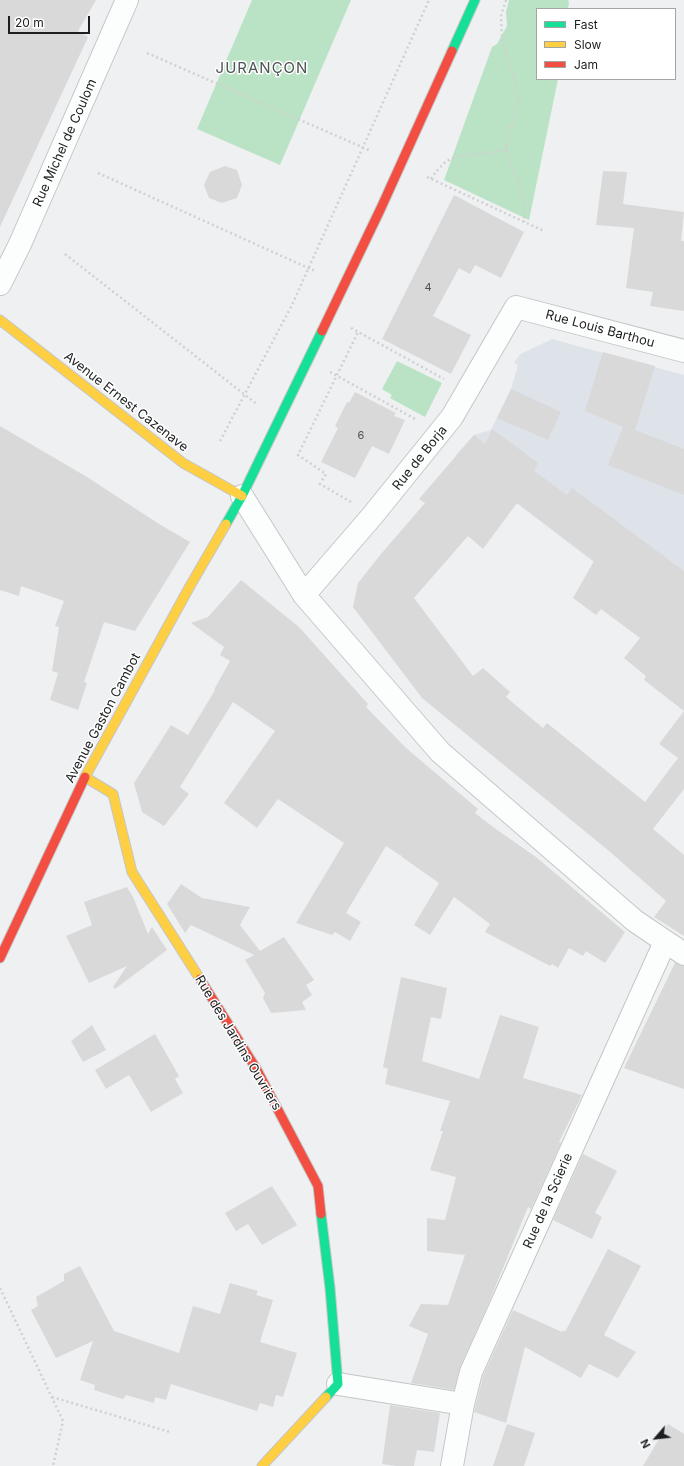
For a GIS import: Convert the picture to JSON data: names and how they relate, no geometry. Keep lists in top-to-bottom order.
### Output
{
  "streets": {
    "street": [
      "Rue Michel de Coulom",
      "Rue Louis Barthou",
      "Avenue Ernest Cazenave",
      "Rue de Borja",
      "Avenue Gaston Cambot",
      "Rue des Jardins Ouvriers",
      "Rue de la Scierie"
    ]
  },
  "crossings": [
    ["Rue Louis Barthou", "Rue de Borja"],
    ["Avenue Ernest Cazenave", "Avenue Gaston Cambot"],
    ["Avenue Gaston Cambot", "Rue des Jardins Ouvriers"]
  ],
  "districts": ["JURANÇON"],
  "house_numbers": ["4", "6"],
  "legend": ["Fast", "Slow", "Jam"],
  "scale_bar": "20 m",
  "north": "bottom left"
}
